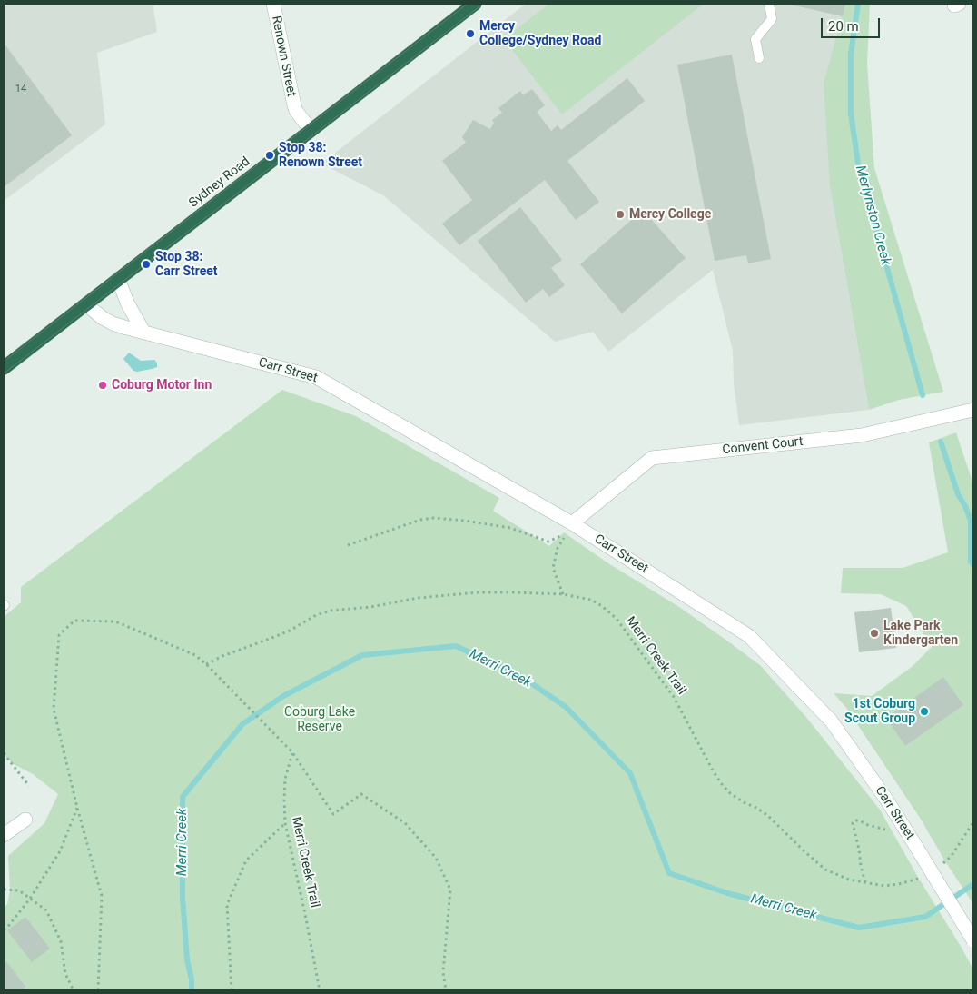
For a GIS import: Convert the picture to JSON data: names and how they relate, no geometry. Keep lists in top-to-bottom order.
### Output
{
  "streets": {
    "highway": ["Sydney Road"],
    "street": ["Renown Street", "Carr Street", "Convent Court"],
    "path": ["Merri Creek Trail"]
  },
  "crossings": [
    ["Renown Street", "Sydney Road"],
    ["Sydney Road", "Carr Street"],
    ["Carr Street", "Convent Court"]
  ],
  "water": ["Merlynston Creek", "Merri Creek"],
  "parks": ["Coburg Lake Reserve"],
  "places": [
    "Mercy College/Sydney Road",
    "Stop 38: Renown Street",
    "Mercy College",
    "Stop 38: Carr Street",
    "Coburg Motor Inn",
    "Lake Park Kindergarten",
    "1st Coburg Scout Group"
  ],
  "house_numbers": ["14"],
  "scale_bar": "20 m"
}
